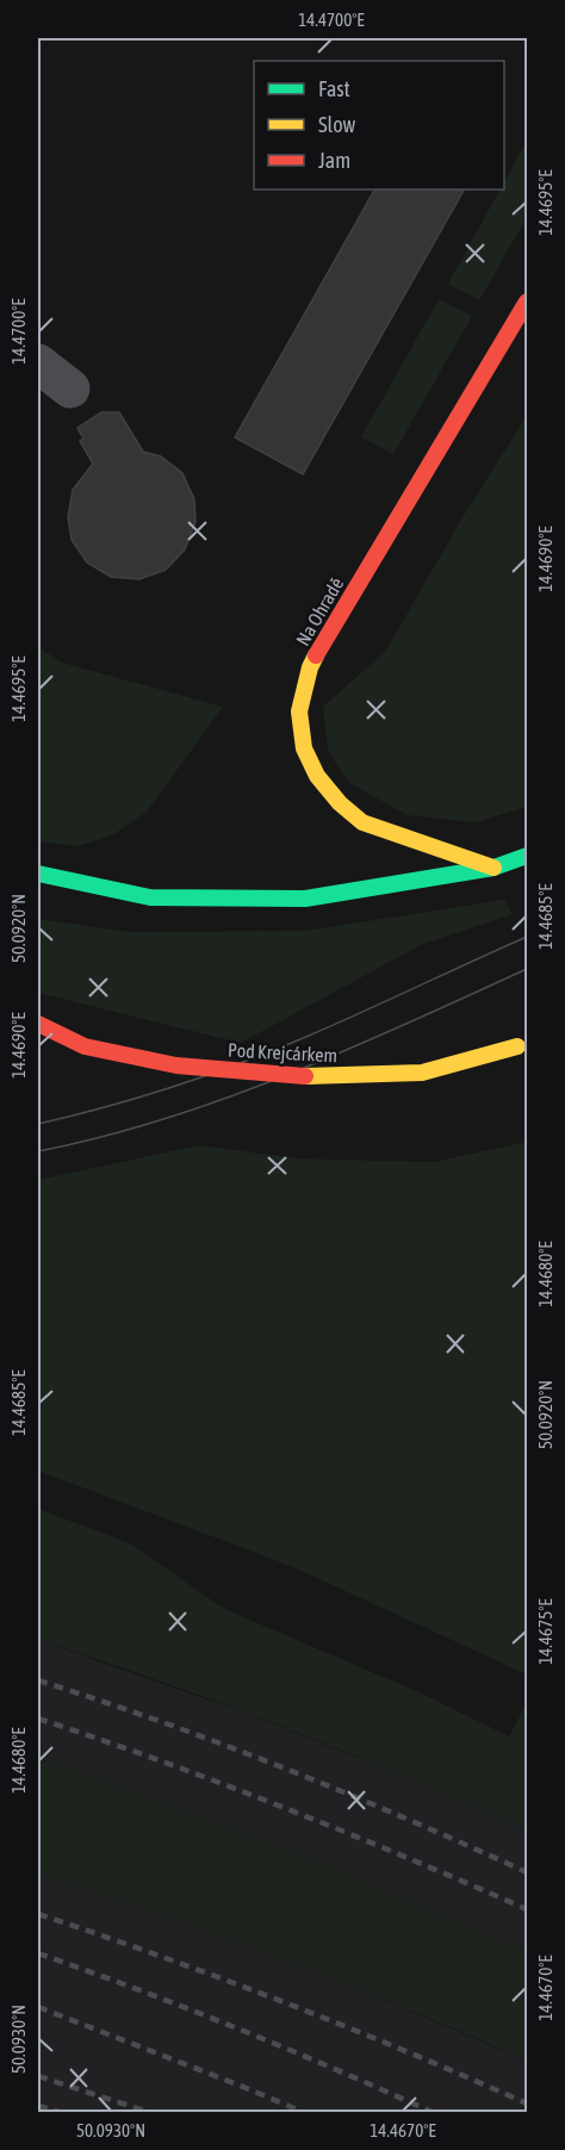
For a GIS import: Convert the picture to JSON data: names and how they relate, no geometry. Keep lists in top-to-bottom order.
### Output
{
  "streets": {
    "main road": ["Na Ohradě", "Pod Krejcárkem"]
  },
  "legend": ["Fast", "Slow", "Jam"],
  "coordinates": [
    "14.4700°E",
    "14.4695°E",
    "14.4690°E",
    "14.4685°E",
    "50.0920°N",
    "14.4680°E",
    "14.4675°E",
    "14.4670°E",
    "50.0930°N"
  ]
}
